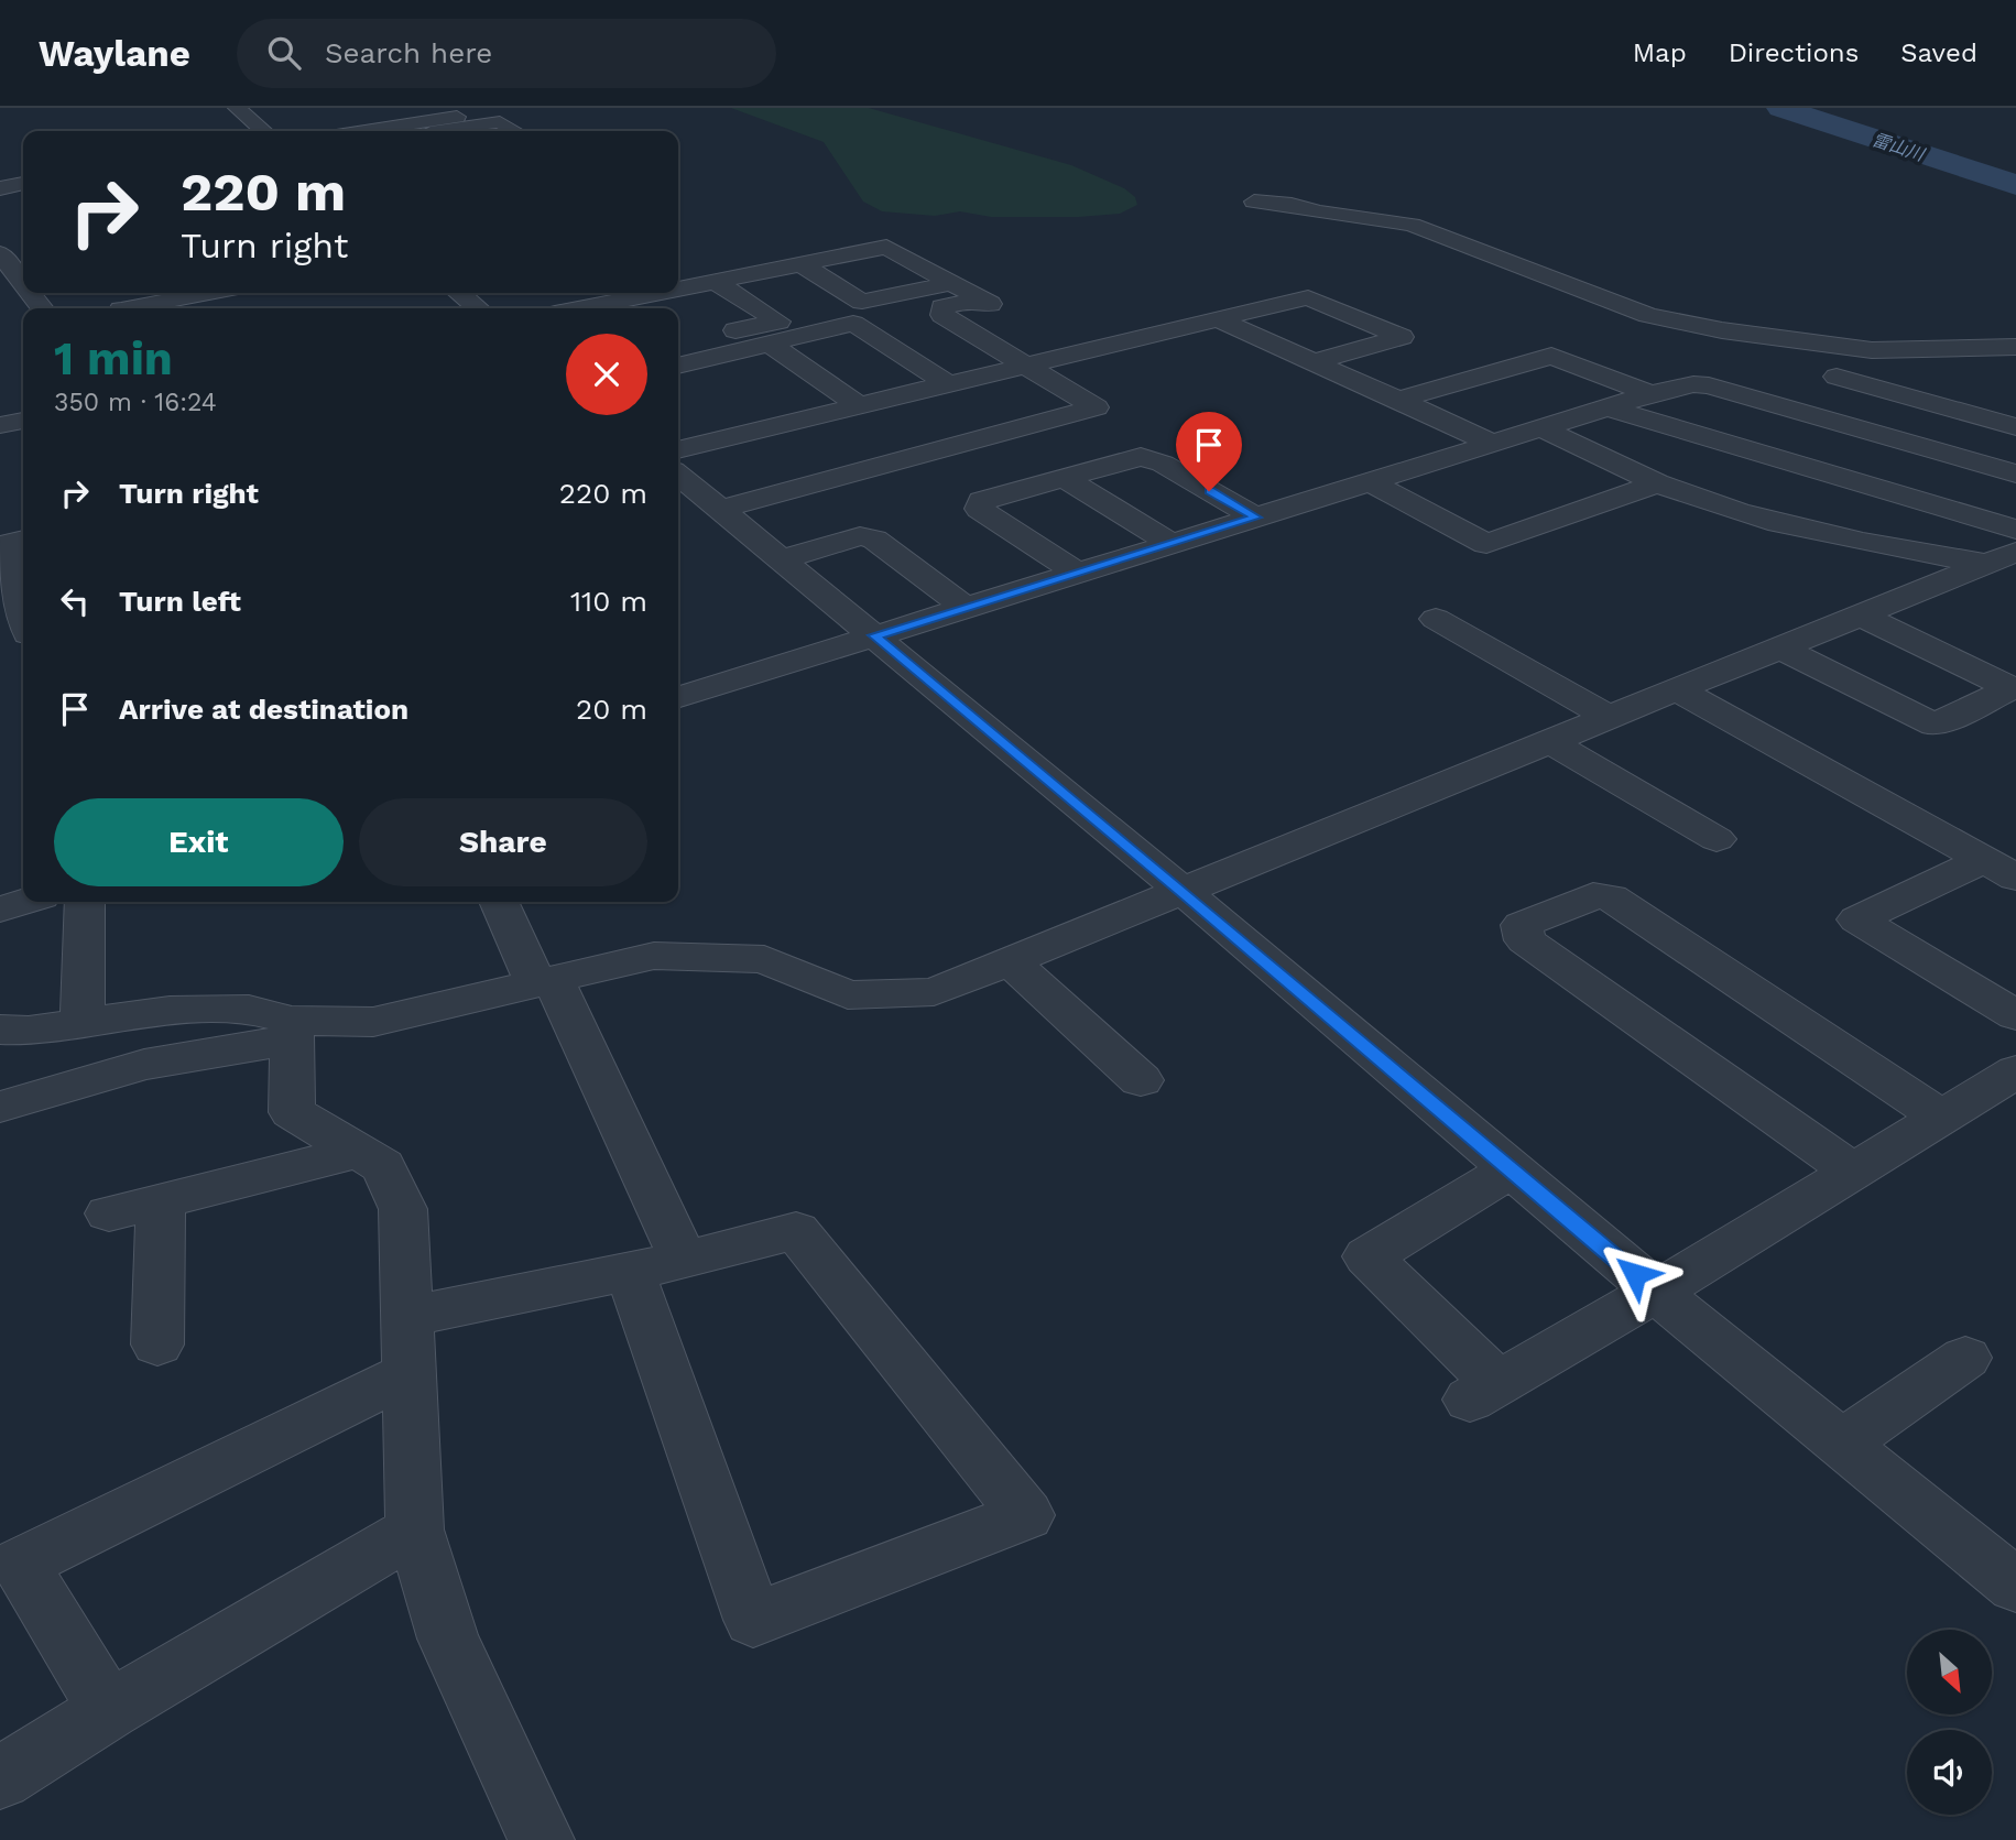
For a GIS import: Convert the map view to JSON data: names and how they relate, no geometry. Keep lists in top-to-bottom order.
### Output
{
  "water": ["雷山川"],
  "north": "bottom right",
  "page": {
    "header": "Waylane",
    "search": "Search here",
    "nav": ["Map", "Directions", "Saved"],
    "turn": ["220 m", "Turn right"],
    "heading": ["1 min", "350 m · 16:24"],
    "list": [
      {
        "name": "Turn right",
        "value": "220 m"
      },
      {
        "name": "Turn left",
        "value": "110 m"
      },
      {
        "name": "Arrive at destination",
        "value": "20 m"
      }
    ],
    "buttons": ["Exit", "Share"]
  }
}
